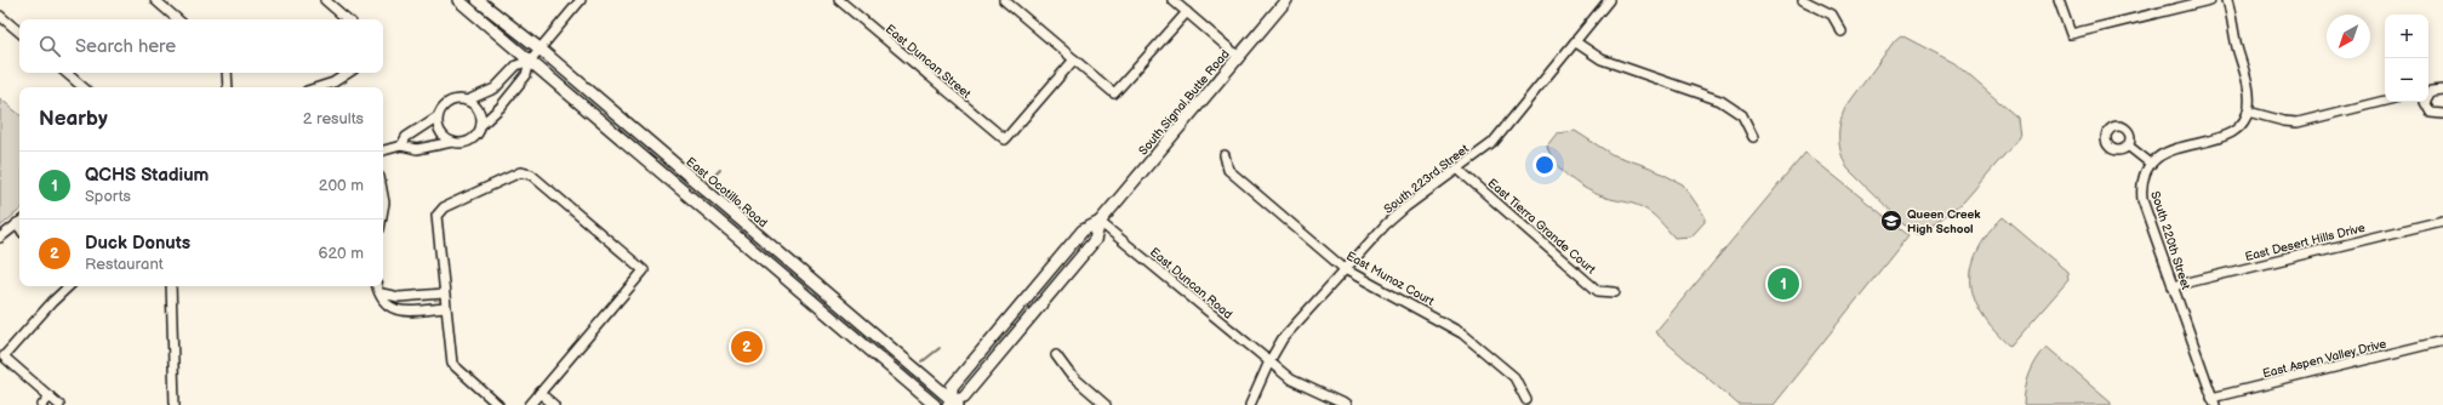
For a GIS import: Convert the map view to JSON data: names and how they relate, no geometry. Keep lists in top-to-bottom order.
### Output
{
  "streets": {
    "main road": ["South Signal Butte Road", "East Ocotillo Road"],
    "street": [
      "East Duncan Street",
      "South 223rd Street",
      "East Tierra Grande Court",
      "South 220th Street",
      "East Desert Hills Drive",
      "East Munoz Court",
      "East Duncan Road",
      "East Aspen Valley Drive"
    ]
  },
  "crossings": [
    ["South Signal Butte Road", "East Ocotillo Road"],
    ["South Signal Butte Road", "East Duncan Road"],
    ["South 223rd Street", "East Tierra Grande Court"],
    ["South 223rd Street", "East Munoz Court"],
    ["South 223rd Street", "East Duncan Road"],
    ["South 220th Street", "East Desert Hills Drive"],
    ["South 220th Street", "East Aspen Valley Drive"]
  ],
  "places": {
    "school or university": ["Queen Creek High School"]
  },
  "north": "bottom left",
  "page": {
    "map_buttons": ["+", "−"],
    "search": "Search here",
    "heading": ["Nearby", "2 results"],
    "list": [
      {
        "mark": "1",
        "name": "QCHS Stadium",
        "note": "Sports",
        "value": "200 m"
      },
      {
        "mark": "2",
        "name": "Duck Donuts",
        "note": "Restaurant",
        "value": "620 m"
      }
    ],
    "pins": ["1", "2"]
  }
}
